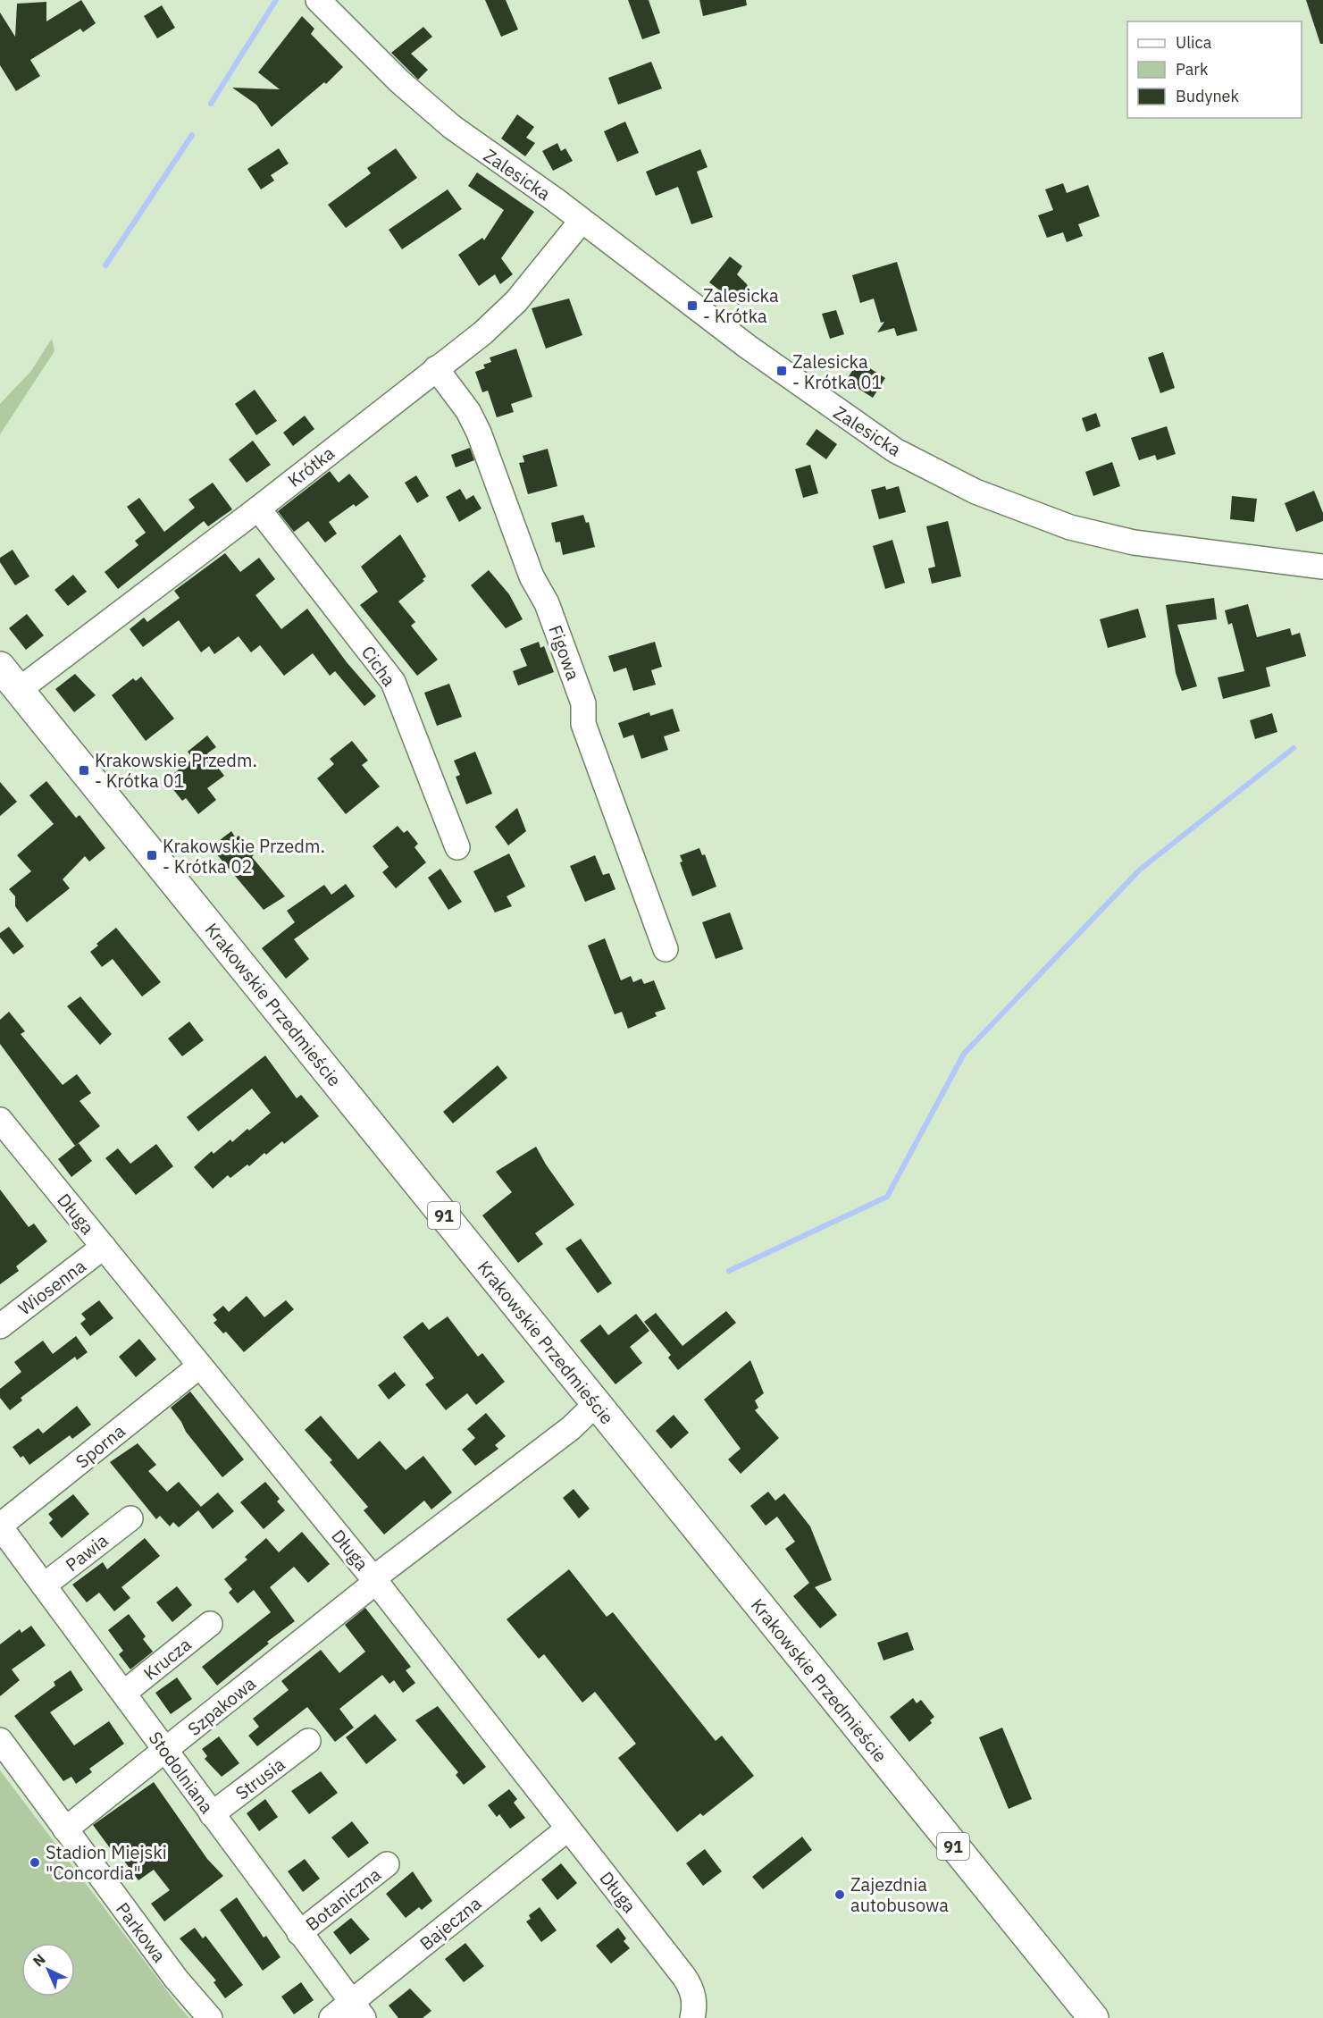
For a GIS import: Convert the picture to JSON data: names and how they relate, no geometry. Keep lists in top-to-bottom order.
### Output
{
  "streets": {
    "main road": ["Krakowskie Przedmieście", "91"],
    "street": [
      "Zalesicka",
      "Krótka",
      "Figowa",
      "Cicha",
      "Długa",
      "Wiosenna",
      "Sporna",
      "Pawia",
      "Krucza",
      "Szpakowa",
      "Stodolniana",
      "Strusia",
      "Botaniczna",
      "Bajeczna",
      "Parkowa"
    ]
  },
  "crossings": [
    ["Zalesicka", "Krótka"],
    ["Krótka", "Figowa"],
    ["Krótka", "Cicha"],
    ["Krótka", "Krakowskie Przedmieście"],
    ["Krakowskie Przedmieście", "Szpakowa"],
    ["Długa", "Wiosenna"],
    ["Długa", "Sporna"],
    ["Długa", "Szpakowa"],
    ["Długa", "Bajeczna"],
    ["Sporna", "Stodolniana"],
    ["Pawia", "Stodolniana"],
    ["Krucza", "Stodolniana"],
    ["Szpakowa", "Stodolniana"],
    ["Szpakowa", "Parkowa"],
    ["Stodolniana", "Strusia"],
    ["Stodolniana", "Botaniczna"],
    ["Stodolniana", "Bajeczna"]
  ],
  "places": {
    "transit": [
      "Zalesicka - Krótka",
      "Zalesicka - Krótka 01",
      "Krakowskie Przedm. - Krótka 01",
      "Krakowskie Przedm. - Krótka 02"
    ],
    "other": ["Stadion Miejski \"Concordia\"", "Zajezdnia autobusowa"]
  },
  "legend": ["Ulica", "Park", "Budynek"],
  "north": "top left"
}
